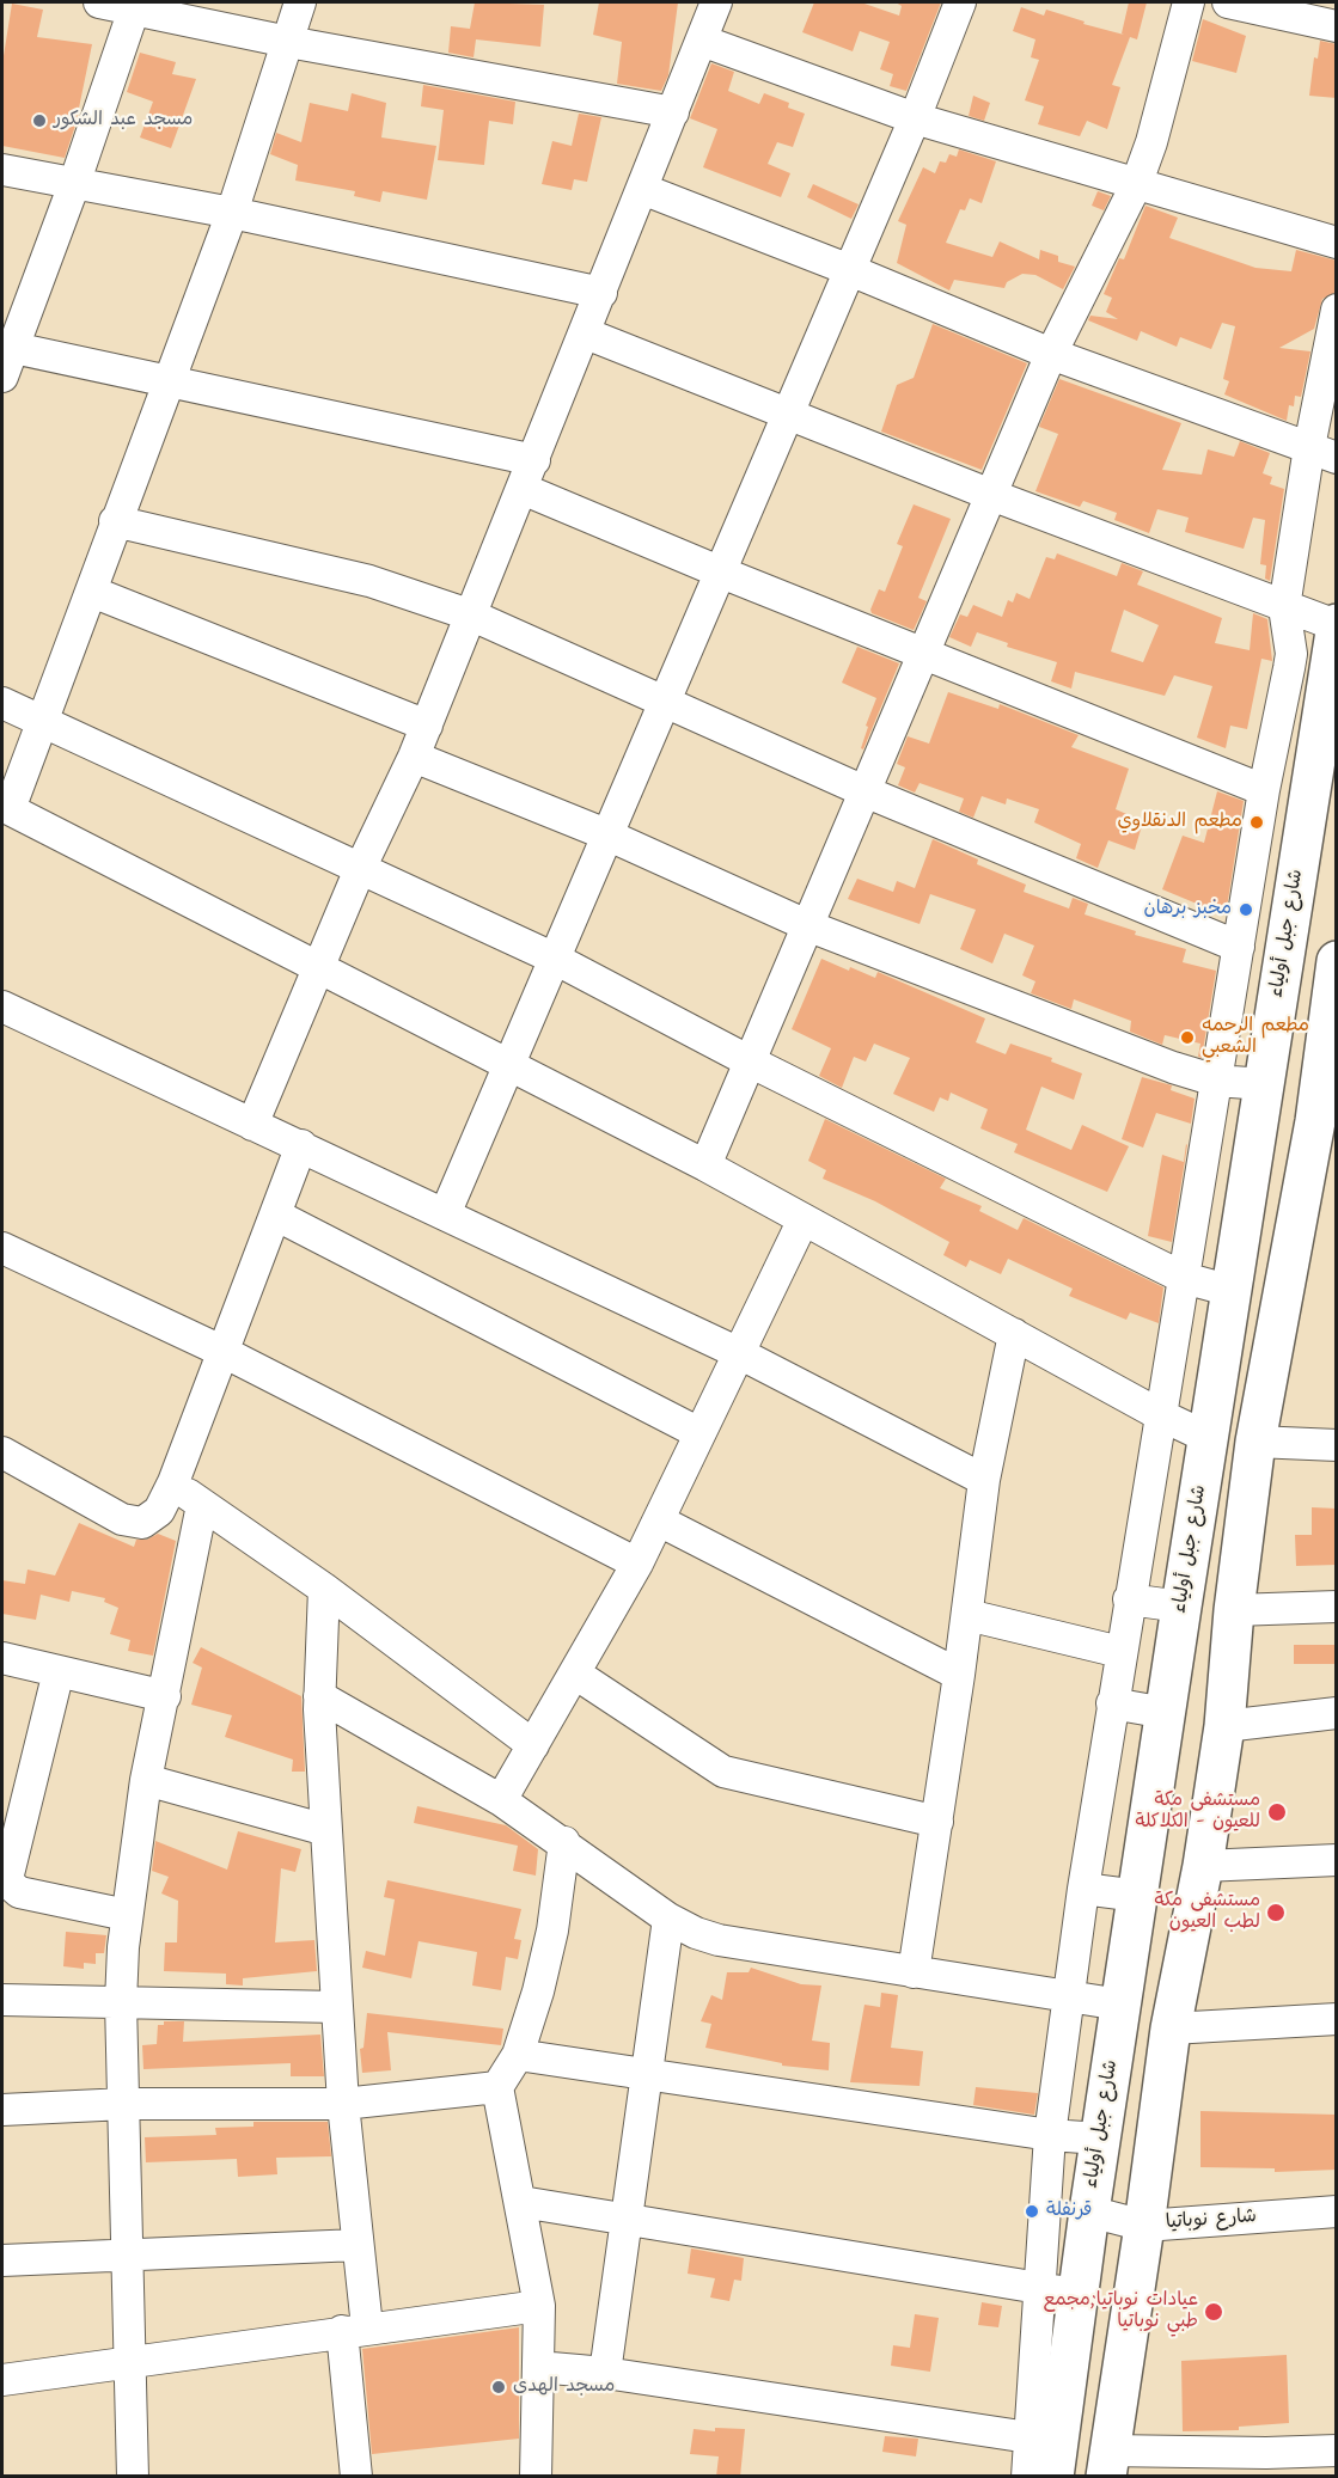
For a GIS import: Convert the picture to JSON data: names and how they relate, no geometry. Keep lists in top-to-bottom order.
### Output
{
  "streets": {
    "main road": ["شارع جبل أولياء"],
    "street": ["شارع نوباتيا"]
  },
  "crossings": [
    ["شارع جبل أولياء", "شارع نوباتيا"]
  ],
  "places": [
    "مسجد عبد الشكور",
    "مطعم الدنقلاوي",
    "مخبز برهان",
    "مطعم الرحمه الشعبي",
    "مستشفى مكة للعيون - الكلاكلة",
    "مستشفى مكة لطب العيون",
    "قرنفلة",
    "عيادات نوباتيا;مجمع طبي نوباتيا",
    "مسجد الهدى"
  ]
}
